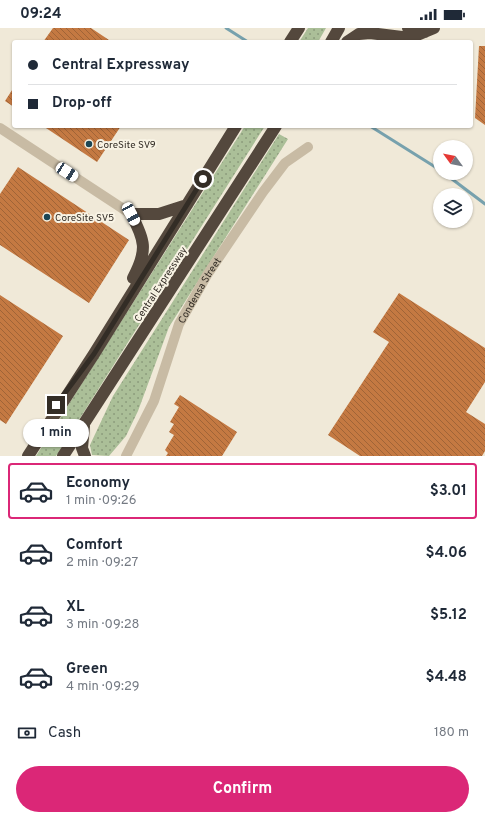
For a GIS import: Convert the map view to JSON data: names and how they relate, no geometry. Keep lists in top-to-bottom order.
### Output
{
  "streets": {
    "highway": ["Central Expressway"],
    "street": ["Condensa Street"]
  },
  "places": ["CoreSite SV9", "CoreSite SV5"],
  "north": "top left",
  "page": {
    "status": "09:24",
    "banner": ["Central Expressway", "Drop-off"],
    "bubble": "1 min",
    "list": [
      {
        "name": "Economy",
        "note": "1 min · 09:26",
        "value": "$3.01"
      },
      {
        "name": "Comfort",
        "note": "2 min · 09:27",
        "value": "$4.06"
      },
      {
        "name": "XL",
        "note": "3 min · 09:28",
        "value": "$5.12"
      },
      {
        "name": "Green",
        "note": "4 min · 09:29",
        "value": "$4.48"
      }
    ],
    "pay": ["Cash", "180 m"],
    "buttons": "Confirm"
  }
}
